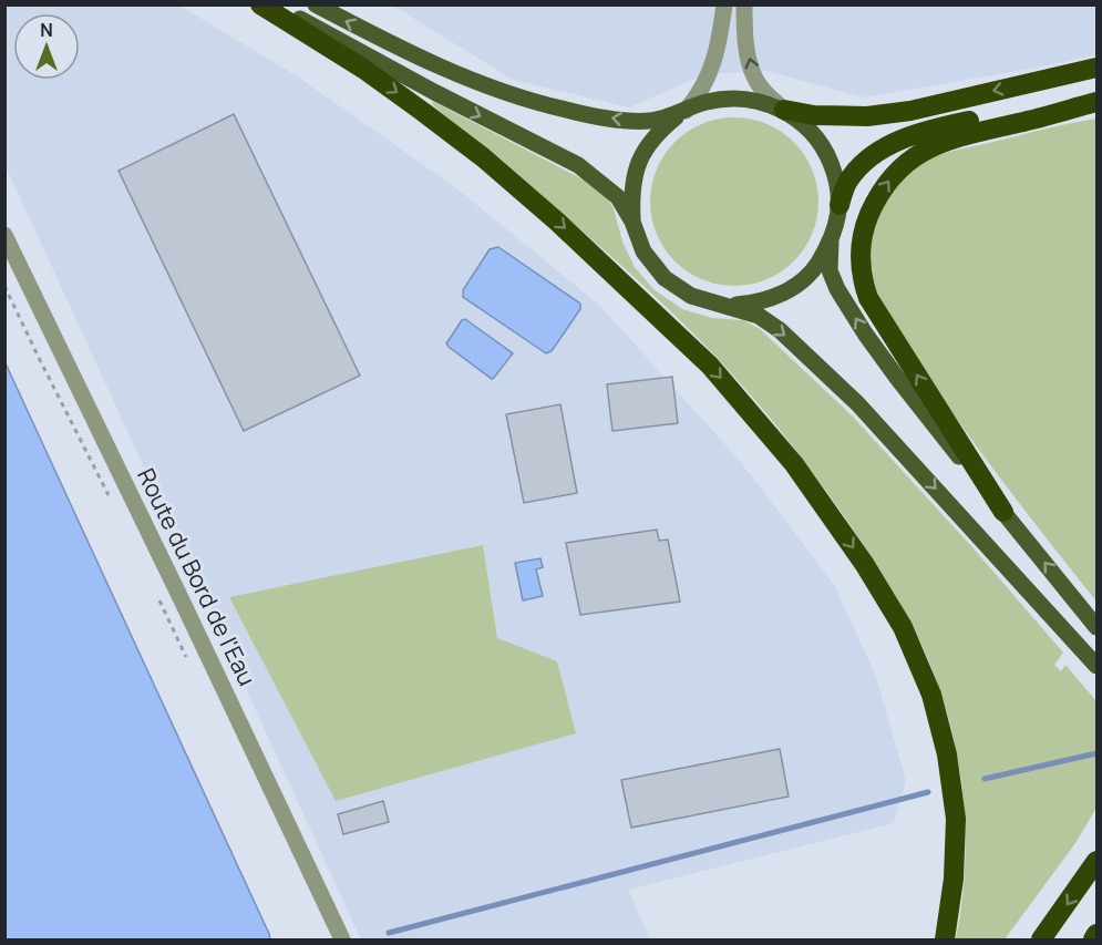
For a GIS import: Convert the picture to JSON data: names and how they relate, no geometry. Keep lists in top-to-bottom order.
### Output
{
  "streets": {
    "street": ["Route du Bord de l'Eau"]
  },
  "north": "top"
}
